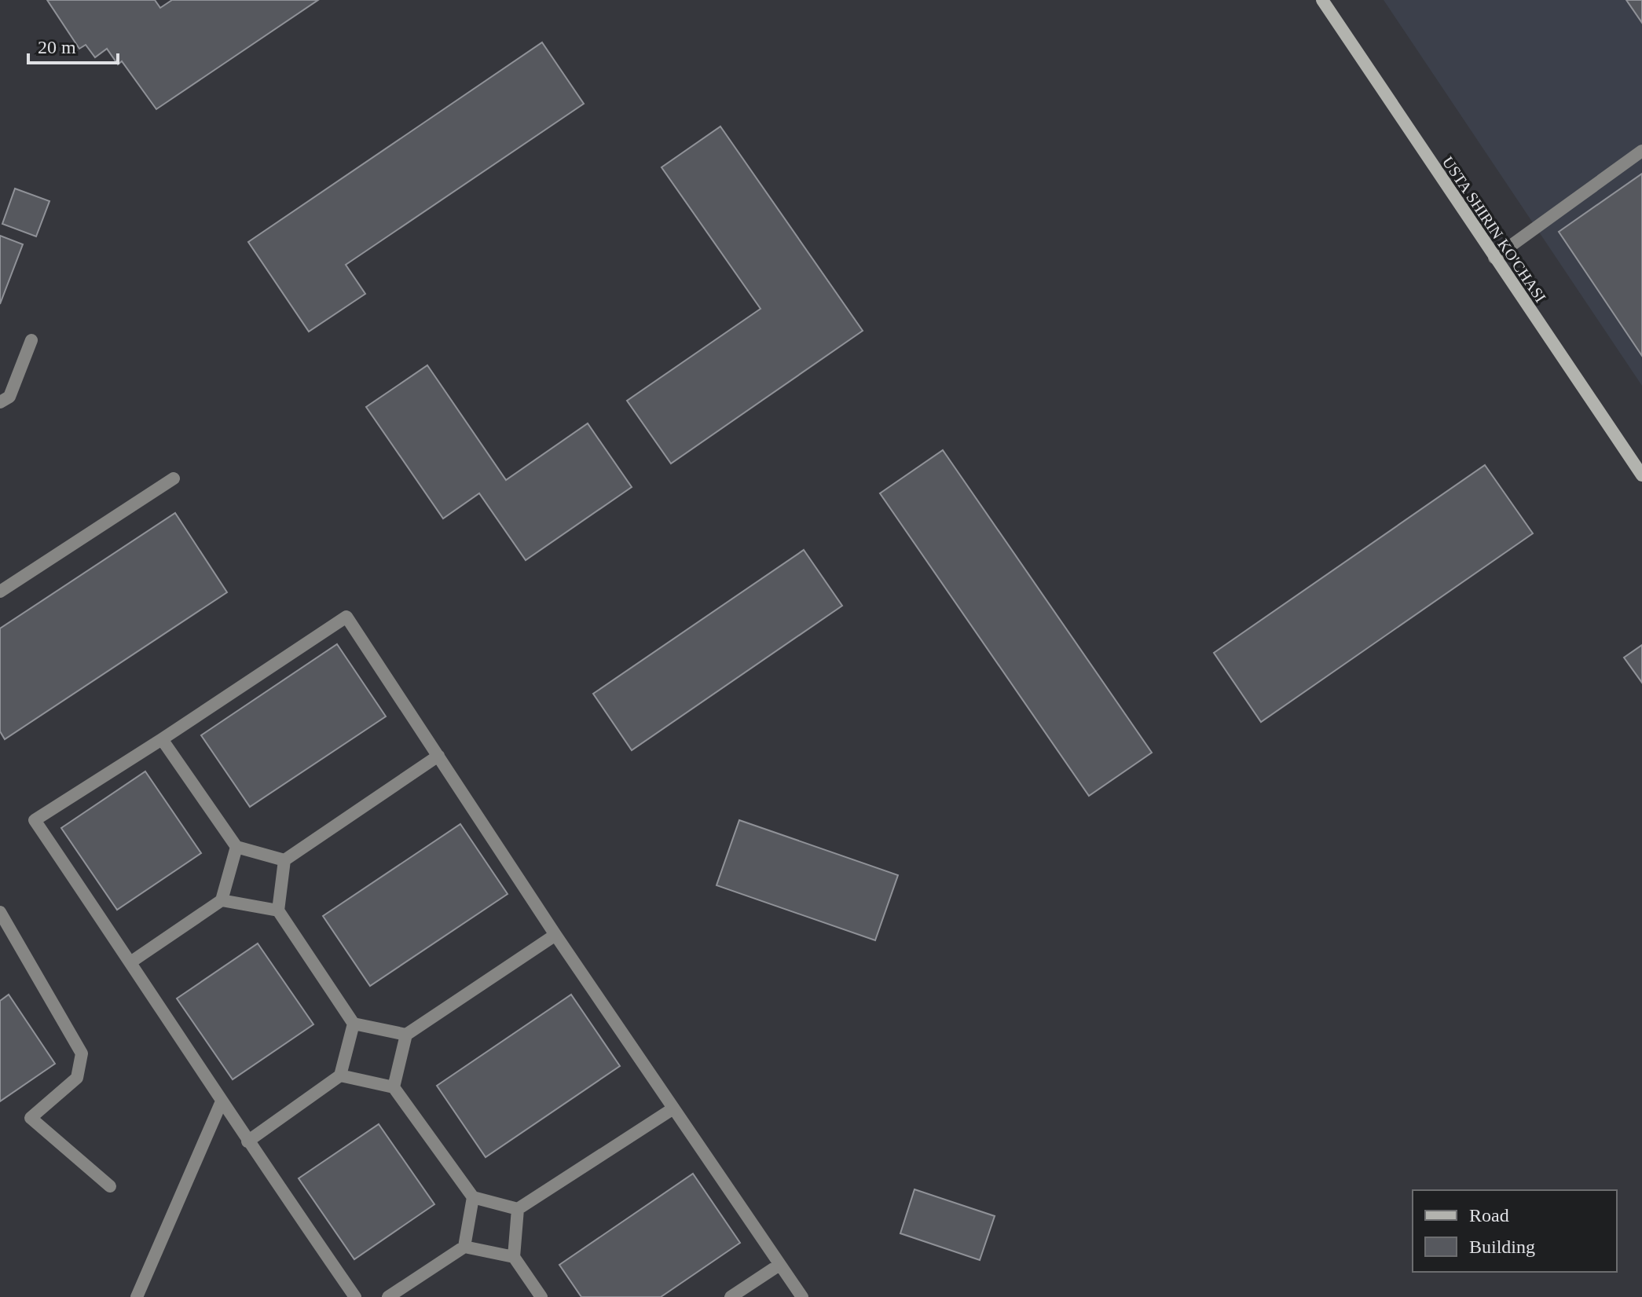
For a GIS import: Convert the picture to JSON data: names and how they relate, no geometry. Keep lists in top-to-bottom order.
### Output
{
  "streets": {
    "main road": ["USTA SHIRIN KO'CHASI"]
  },
  "legend": ["Road", "Building"],
  "scale_bar": "20 m"
}
